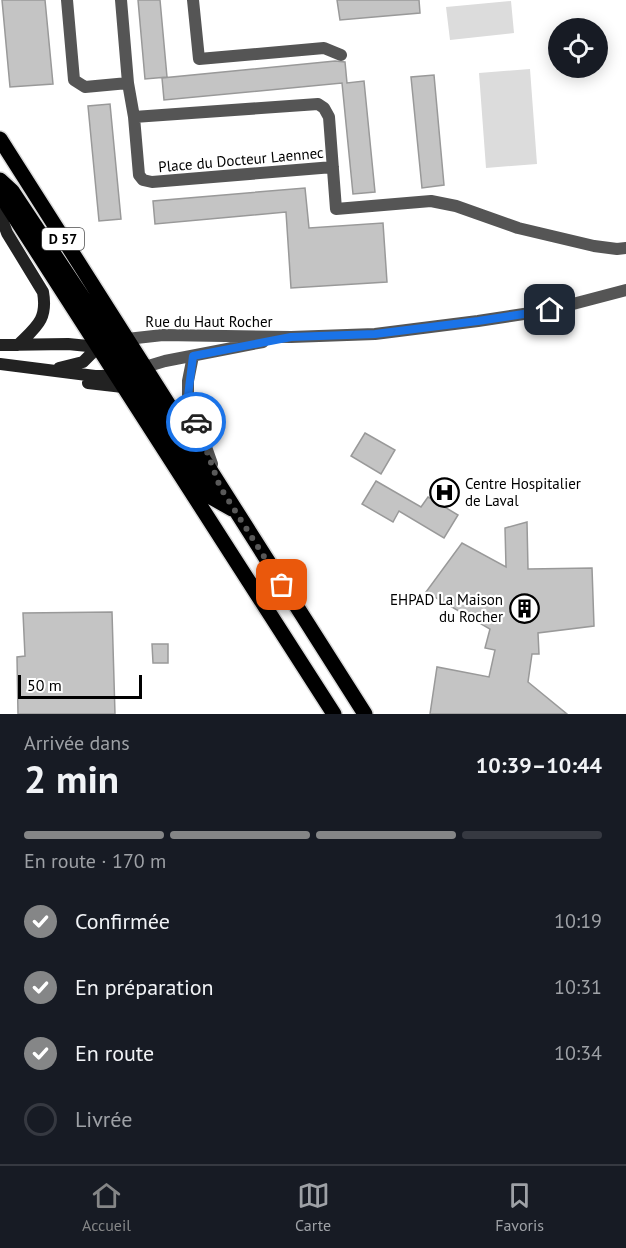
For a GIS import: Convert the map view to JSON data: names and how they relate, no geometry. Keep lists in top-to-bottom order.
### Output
{
  "streets": {
    "main road": ["D 57"],
    "street": ["Place du Docteur Laennec", "Rue du Haut Rocher"]
  },
  "crossings": [
    ["D 57", "Rue du Haut Rocher"]
  ],
  "places": {
    "hospital": ["Centre Hospitalier de Laval"],
    "building": ["EHPAD La Maison du Rocher"]
  },
  "scale_bar": "50 m",
  "page": {
    "scale": "50 m",
    "heading": ["2 min", "Arrivée dans", "10:39–10:44"],
    "bar": "En route · 170 m",
    "list": [
      ["Confirmée", "10:19"],
      ["En préparation", "10:31"],
      ["En route", "10:34"],
      "Livrée"
    ],
    "tabs": ["Accueil", "Carte", "Favoris"]
  }
}
